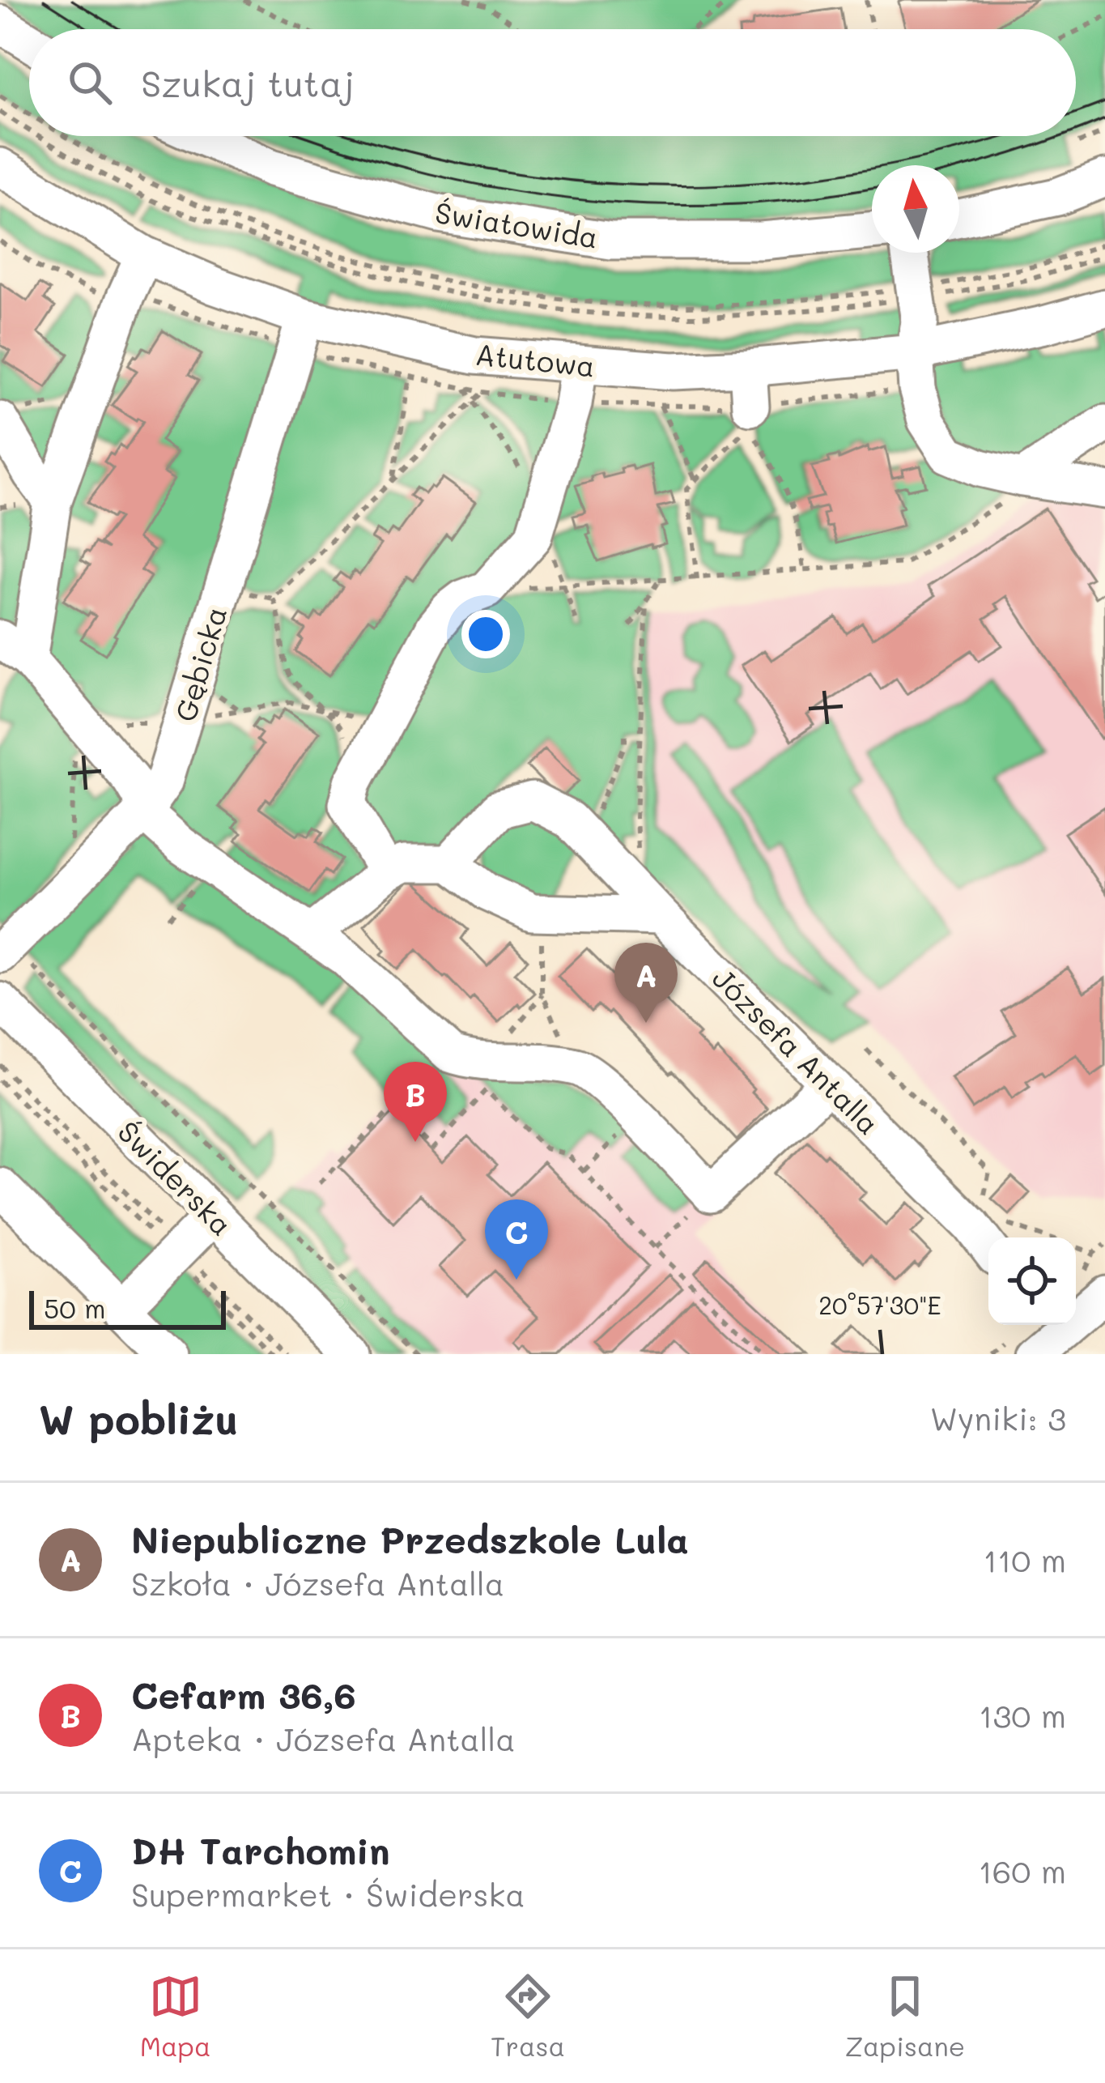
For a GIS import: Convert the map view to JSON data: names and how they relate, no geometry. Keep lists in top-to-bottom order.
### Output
{
  "streets": {
    "street": [
      "Światowida",
      "Atutowa",
      "Gębicka",
      "Józsefa Antalla",
      "Świderska"
    ]
  },
  "crossings": [
    ["Atutowa", "Gębicka"]
  ],
  "scale_bar": "50 m",
  "north": "top",
  "page": {
    "search": "Szukaj tutaj",
    "pins": ["A", "B", "C"],
    "scale": "50 m",
    "heading": ["W pobliżu", "Wyniki: 3"],
    "list": [
      {
        "mark": "A",
        "name": "Niepubliczne Przedszkole Lula",
        "note": "Szkoła · Józsefa Antalla",
        "value": "110 m"
      },
      {
        "mark": "B",
        "name": "Cefarm 36,6",
        "note": "Apteka · Józsefa Antalla",
        "value": "130 m"
      },
      {
        "mark": "C",
        "name": "DH Tarchomin",
        "note": "Supermarket · Świderska",
        "value": "160 m"
      }
    ],
    "nav": ["Mapa", "Trasa", "Zapisane"]
  },
  "coordinates": ["20°57'30\"E"]
}
